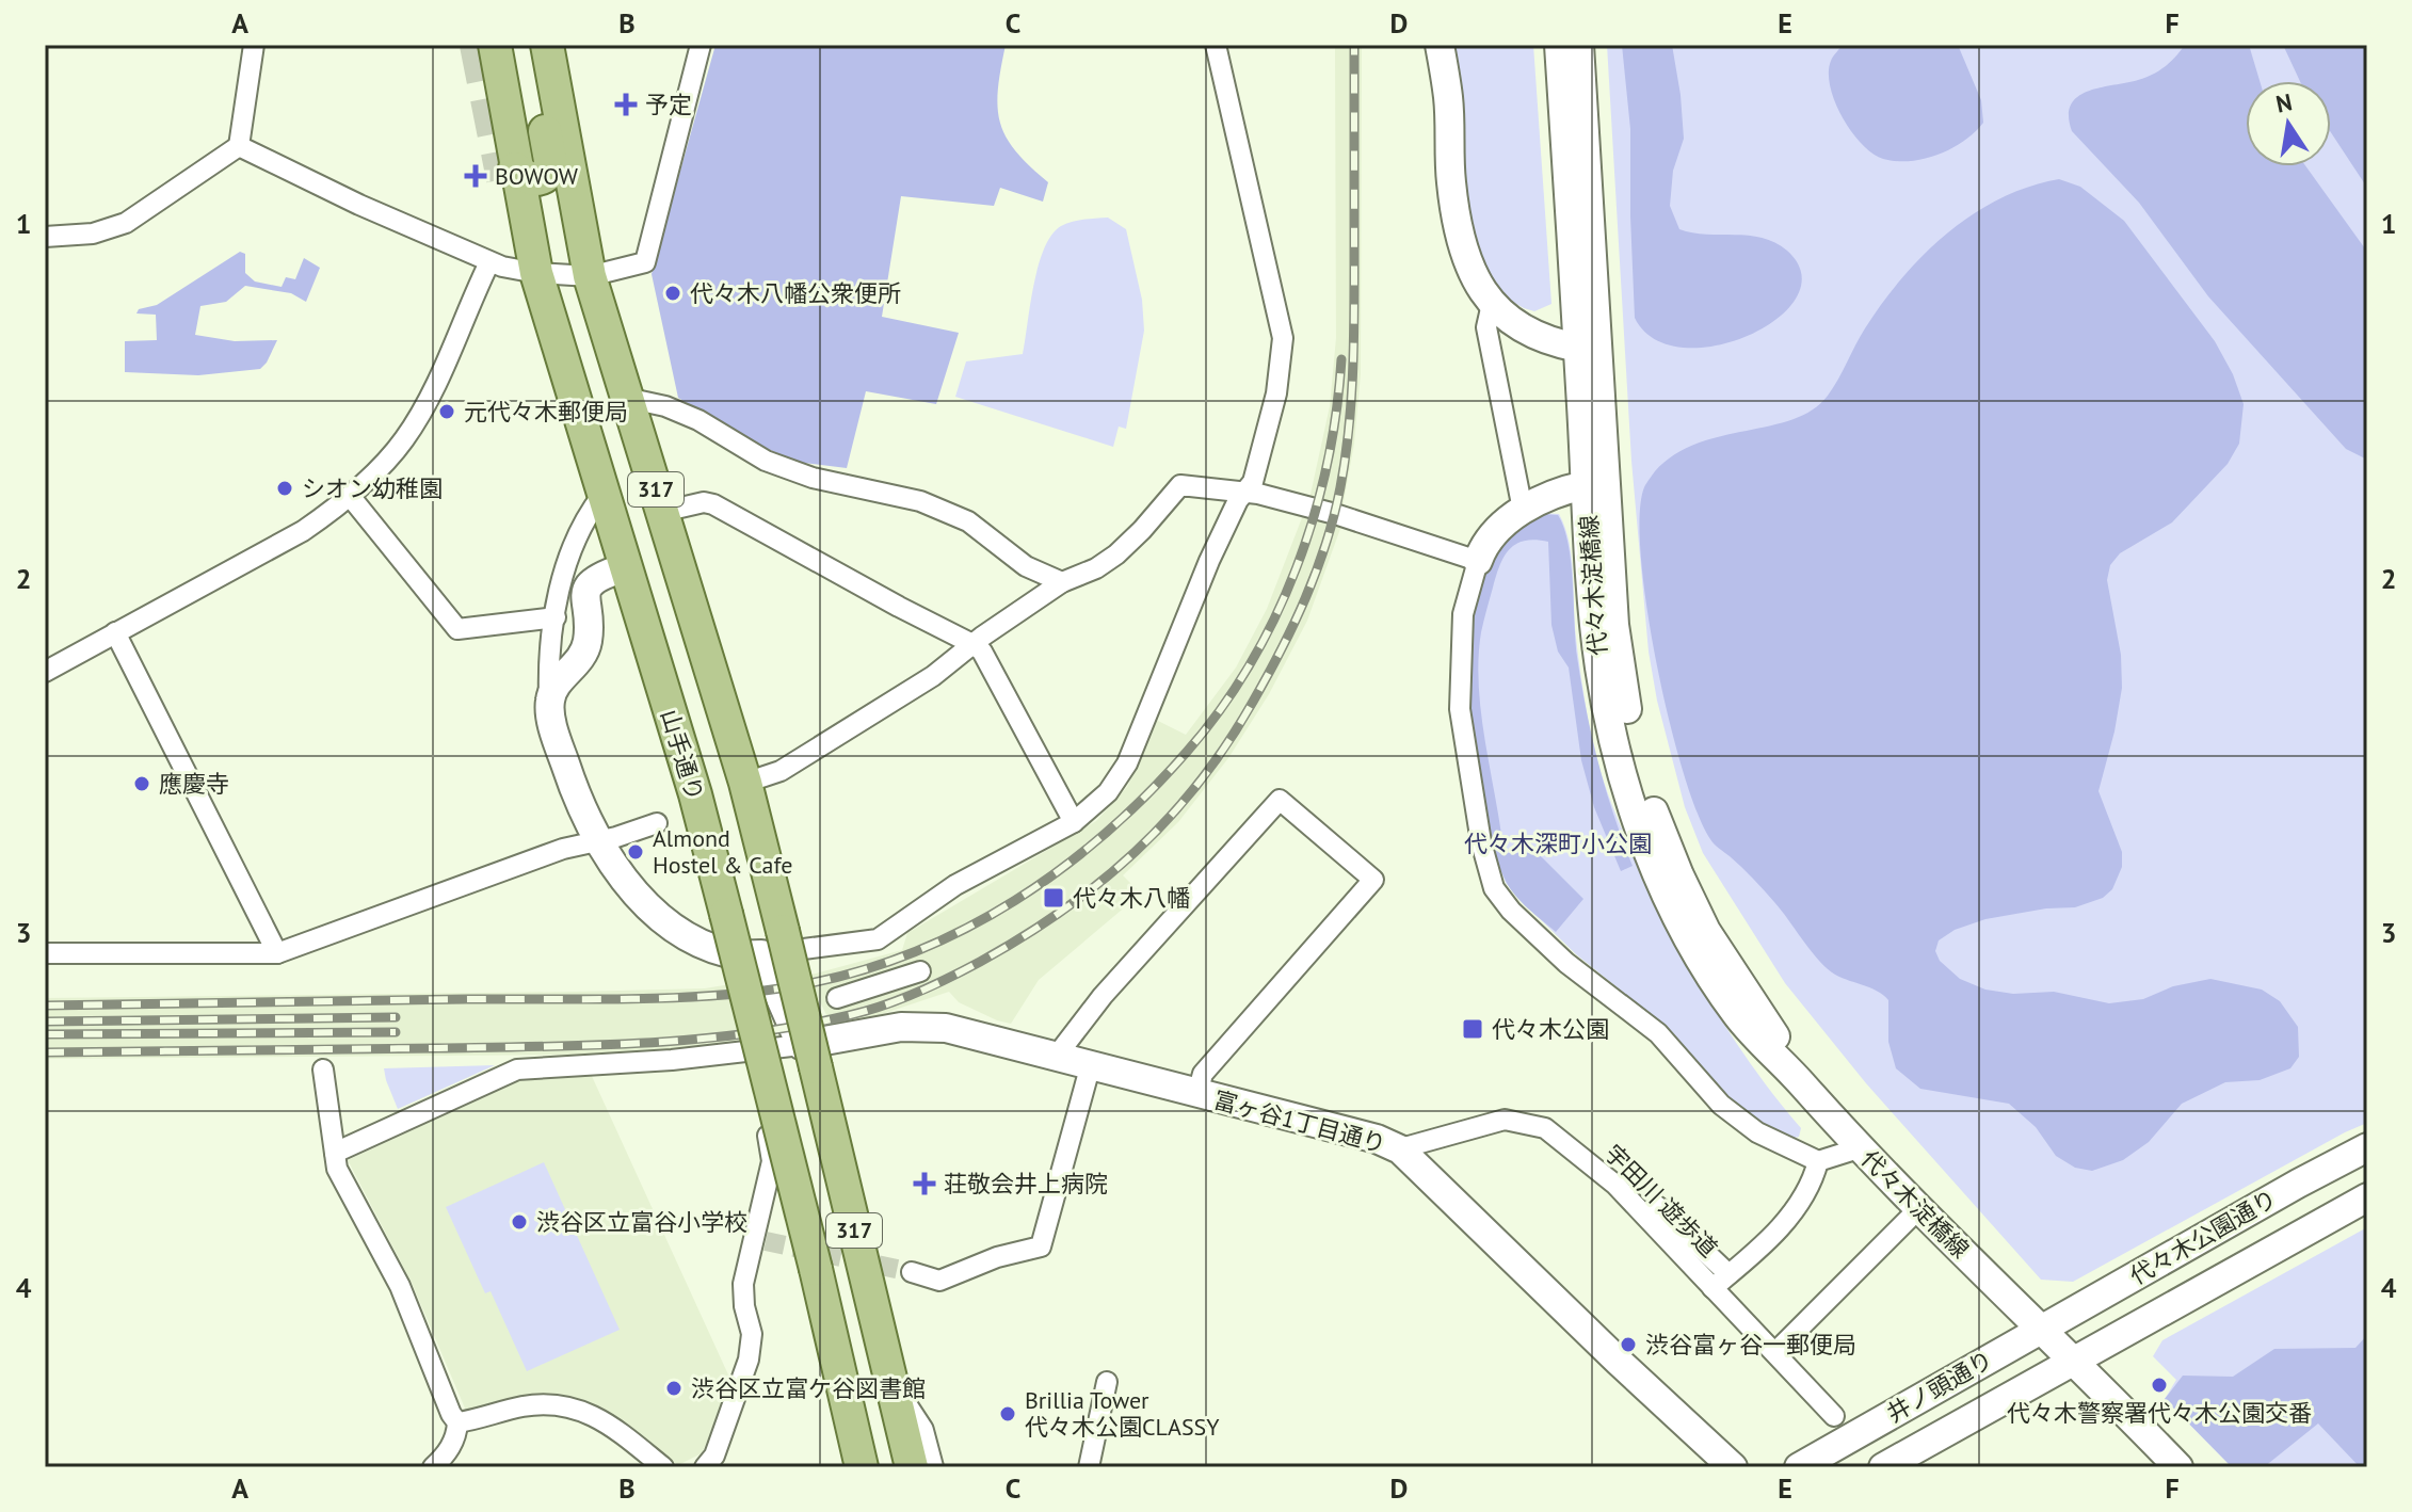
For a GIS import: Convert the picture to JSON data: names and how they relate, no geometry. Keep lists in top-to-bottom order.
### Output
{
  "streets": {
    "main road": ["317", "山手通り"],
    "street": [
      "代々木淀橋線",
      "富ヶ谷1丁目通り",
      "宇田川 遊歩道",
      "代々木公園通り",
      "井ノ頭通り"
    ]
  },
  "crossings": [
    ["317", "富ヶ谷1丁目通り"],
    ["代々木淀橋線", "代々木公園通り"],
    ["代々木淀橋線", "井ノ頭通り"],
    ["代々木公園通り", "井ノ頭通り"]
  ],
  "parks": ["代々木深町小公園"],
  "places": {
    "health": ["予定", "BOWOW", "荘敬会井上病院"],
    "other": [
      "代々木八幡公衆便所",
      "元代々木郵便局",
      "シオン幼稚園",
      "應慶寺",
      "Almond Hostel & Cafe",
      "渋谷区立富谷小学校",
      "渋谷富ヶ谷一郵便局",
      "代々木警察署代々木公園交番",
      "渋谷区立富ケ谷図書館",
      "Brillia Tower 代々木公園CLASSY"
    ],
    "transit": ["代々木八幡", "代々木公園"]
  },
  "north": "top",
  "grid": {
    "columns": [
      "A",
      "B",
      "C",
      "D",
      "E",
      "F"
    ],
    "rows": [
      "1",
      "2",
      "3",
      "4"
    ]
  }
}
